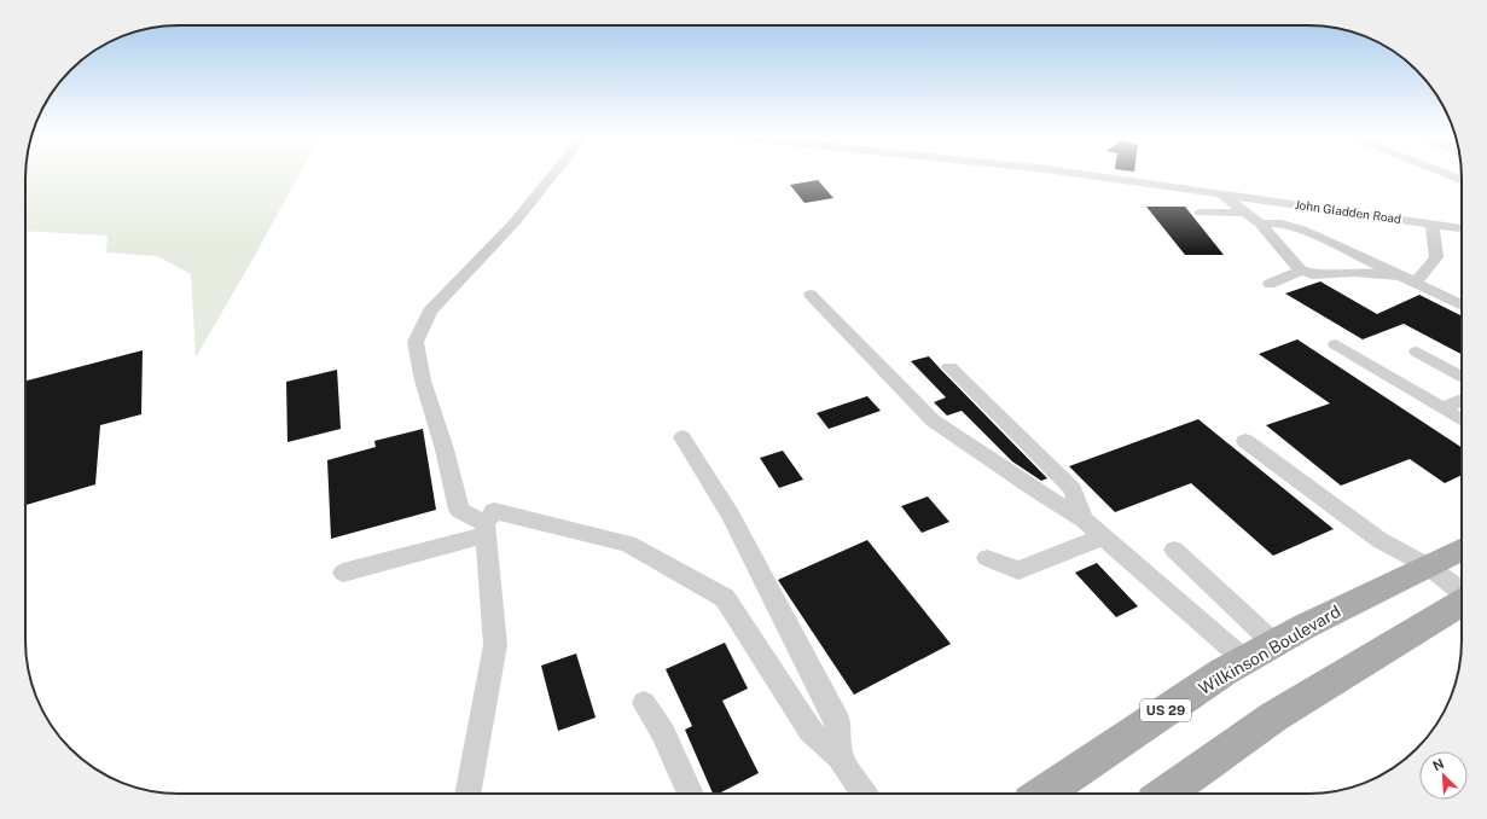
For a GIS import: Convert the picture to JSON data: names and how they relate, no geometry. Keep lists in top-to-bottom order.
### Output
{
  "streets": {
    "main road": ["Wilkinson Boulevard", "US 29"],
    "street": ["John Gladden Road"]
  },
  "north": "top left"
}
